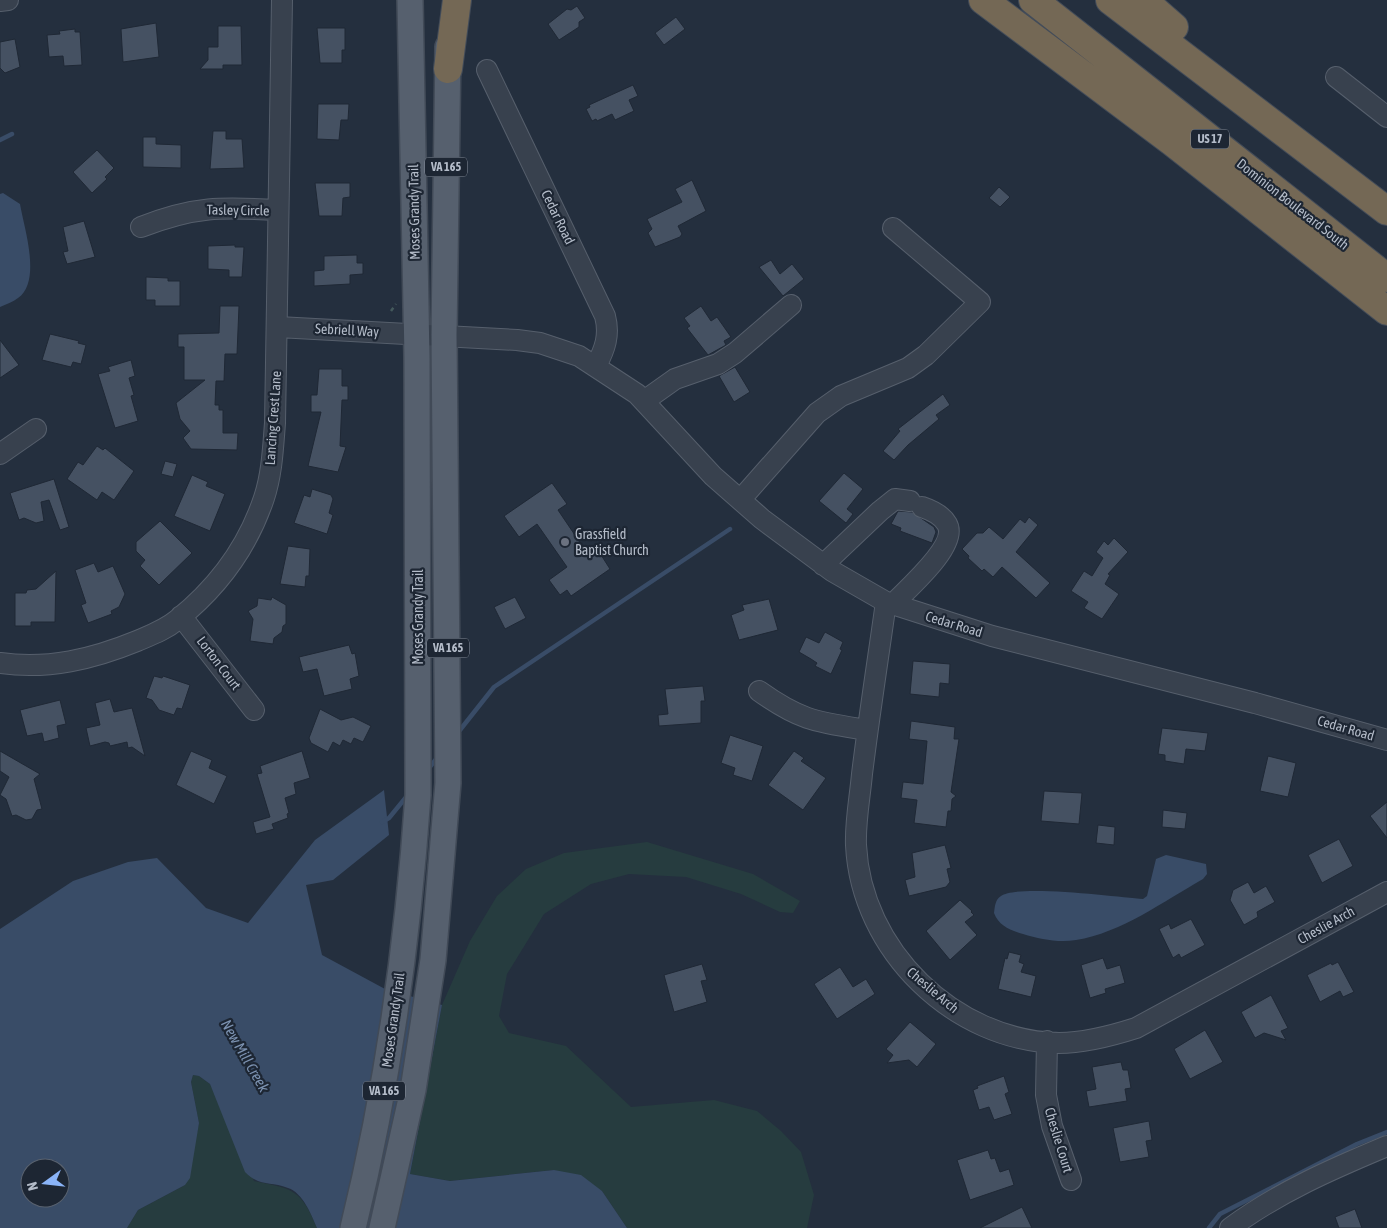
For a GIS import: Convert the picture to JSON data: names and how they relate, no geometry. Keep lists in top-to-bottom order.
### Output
{
  "streets": {
    "highway": ["US 17", "Dominion Boulevard South"],
    "main road": ["VA 165", "Moses Grandy Trail"],
    "street": [
      "Tasley Circle",
      "Cedar Road",
      "Sebriell Way",
      "Lancing Crest Lane",
      "Lorton Court",
      "Cheslie Arch",
      "Cheslie Court"
    ]
  },
  "crossings": [
    ["Tasley Circle", "Lancing Crest Lane"],
    ["Moses Grandy Trail", "Cedar Road"],
    ["Moses Grandy Trail", "Sebriell Way"],
    ["Cedar Road", "Sebriell Way"],
    ["Cedar Road", "Cheslie Arch"],
    ["Sebriell Way", "Lancing Crest Lane"],
    ["Lancing Crest Lane", "Lorton Court"],
    ["Cheslie Arch", "Cheslie Court"]
  ],
  "water": ["New Mill Creek"],
  "places": ["Grassfield Baptist Church"],
  "north": "left"
}
